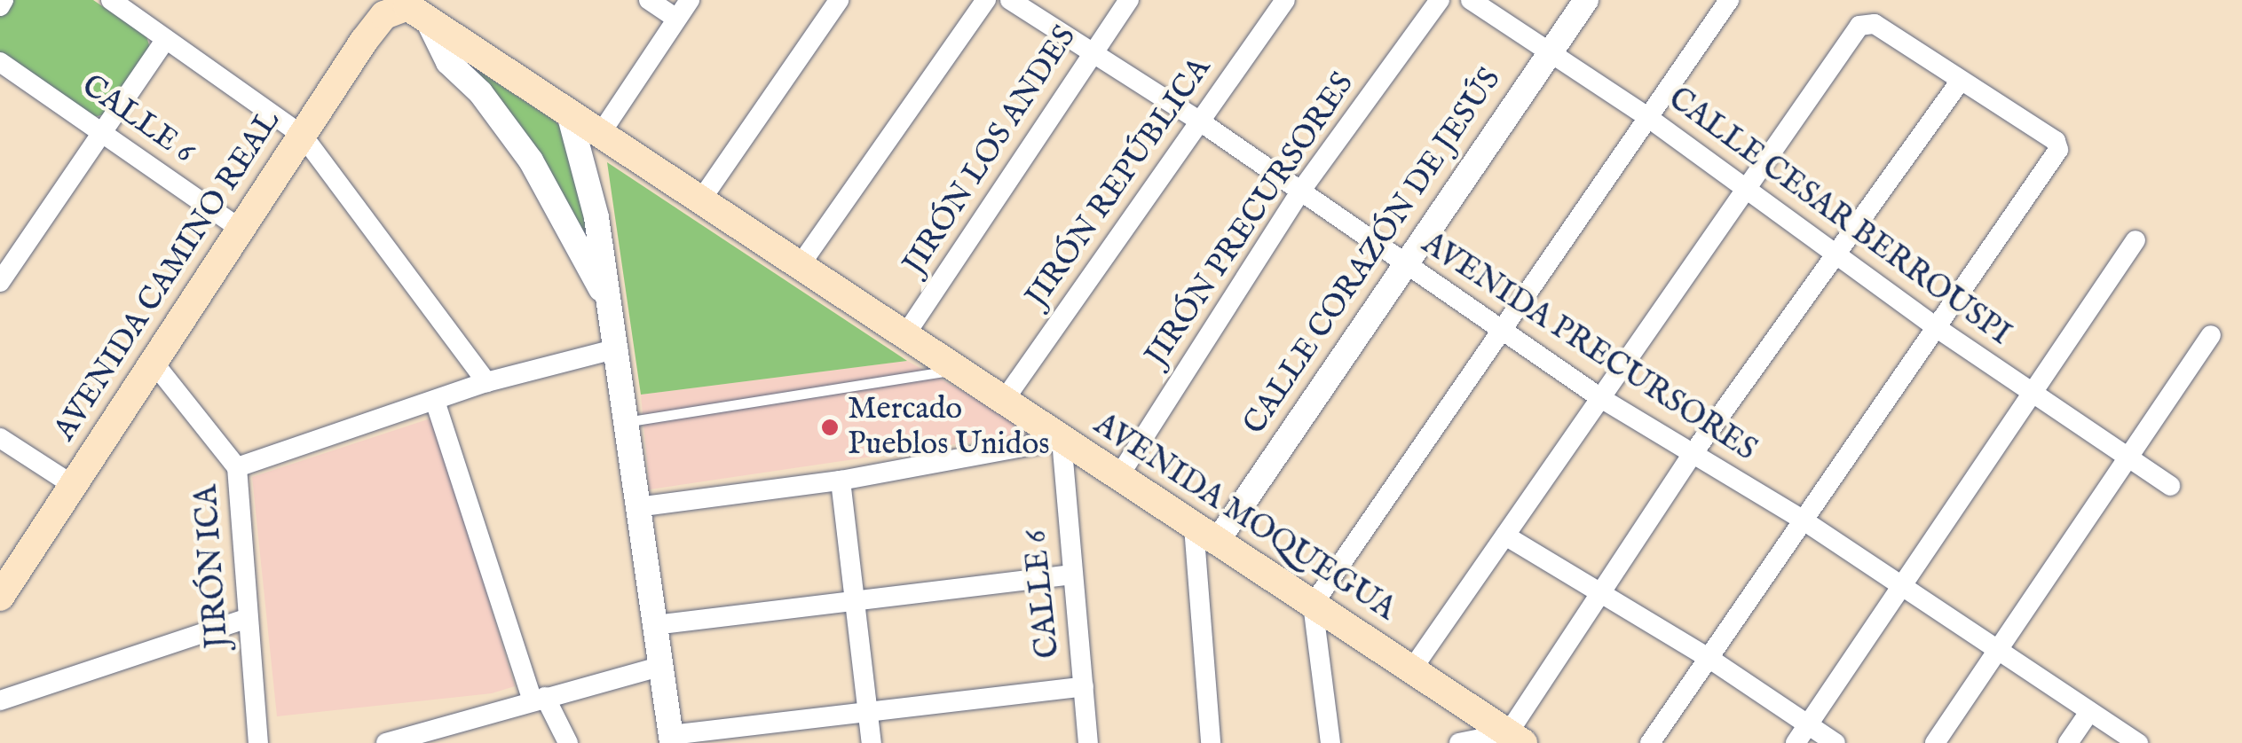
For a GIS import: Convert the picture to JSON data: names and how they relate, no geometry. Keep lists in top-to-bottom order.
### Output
{
  "streets": {
    "main road": ["AVENIDA CAMINO REAL", "AVENIDA MOQUEGUA"],
    "street": [
      "CALLE 6",
      "JIRÓN LOS ANDES",
      "JIRÓN REPÚBLICA",
      "CALLE CESAR BERROUSPI",
      "JIRÓN PRECURSORES",
      "CALLE CORAZÓN DE JESÚS",
      "AVENIDA PRECURSORES",
      "JIRÓN ICA"
    ]
  },
  "crossings": [
    ["CALLE 6", "AVENIDA CAMINO REAL"],
    ["CALLE 6", "AVENIDA MOQUEGUA"],
    ["JIRÓN LOS ANDES", "AVENIDA PRECURSORES"],
    ["JIRÓN LOS ANDES", "AVENIDA MOQUEGUA"],
    ["JIRÓN REPÚBLICA", "AVENIDA PRECURSORES"],
    ["JIRÓN REPÚBLICA", "AVENIDA MOQUEGUA"],
    ["CALLE CESAR BERROUSPI", "CALLE CORAZÓN DE JESÚS"],
    ["JIRÓN PRECURSORES", "AVENIDA PRECURSORES"],
    ["JIRÓN PRECURSORES", "AVENIDA MOQUEGUA"],
    ["CALLE CORAZÓN DE JESÚS", "AVENIDA PRECURSORES"],
    ["CALLE CORAZÓN DE JESÚS", "AVENIDA MOQUEGUA"],
    ["AVENIDA CAMINO REAL", "AVENIDA MOQUEGUA"],
    ["AVENIDA CAMINO REAL", "JIRÓN ICA"]
  ],
  "places": ["Mercado Pueblos Unidos"]
}
